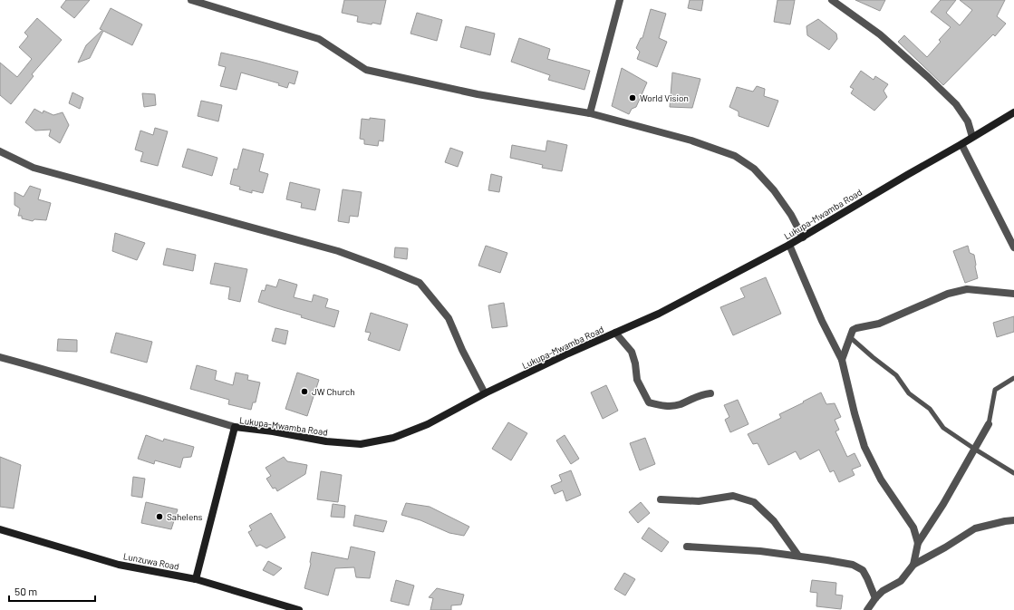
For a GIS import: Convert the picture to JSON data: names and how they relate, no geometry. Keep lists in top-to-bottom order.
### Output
{
  "streets": {
    "street": ["Lukupa-Mwamba Road", "Lunzuwa Road"]
  },
  "crossings": [
    ["Lukupa-Mwamba Road", "Lunzuwa Road"]
  ],
  "places": ["World Vision", "JW Church", "Sahelens"],
  "scale_bar": "50 m"
}
